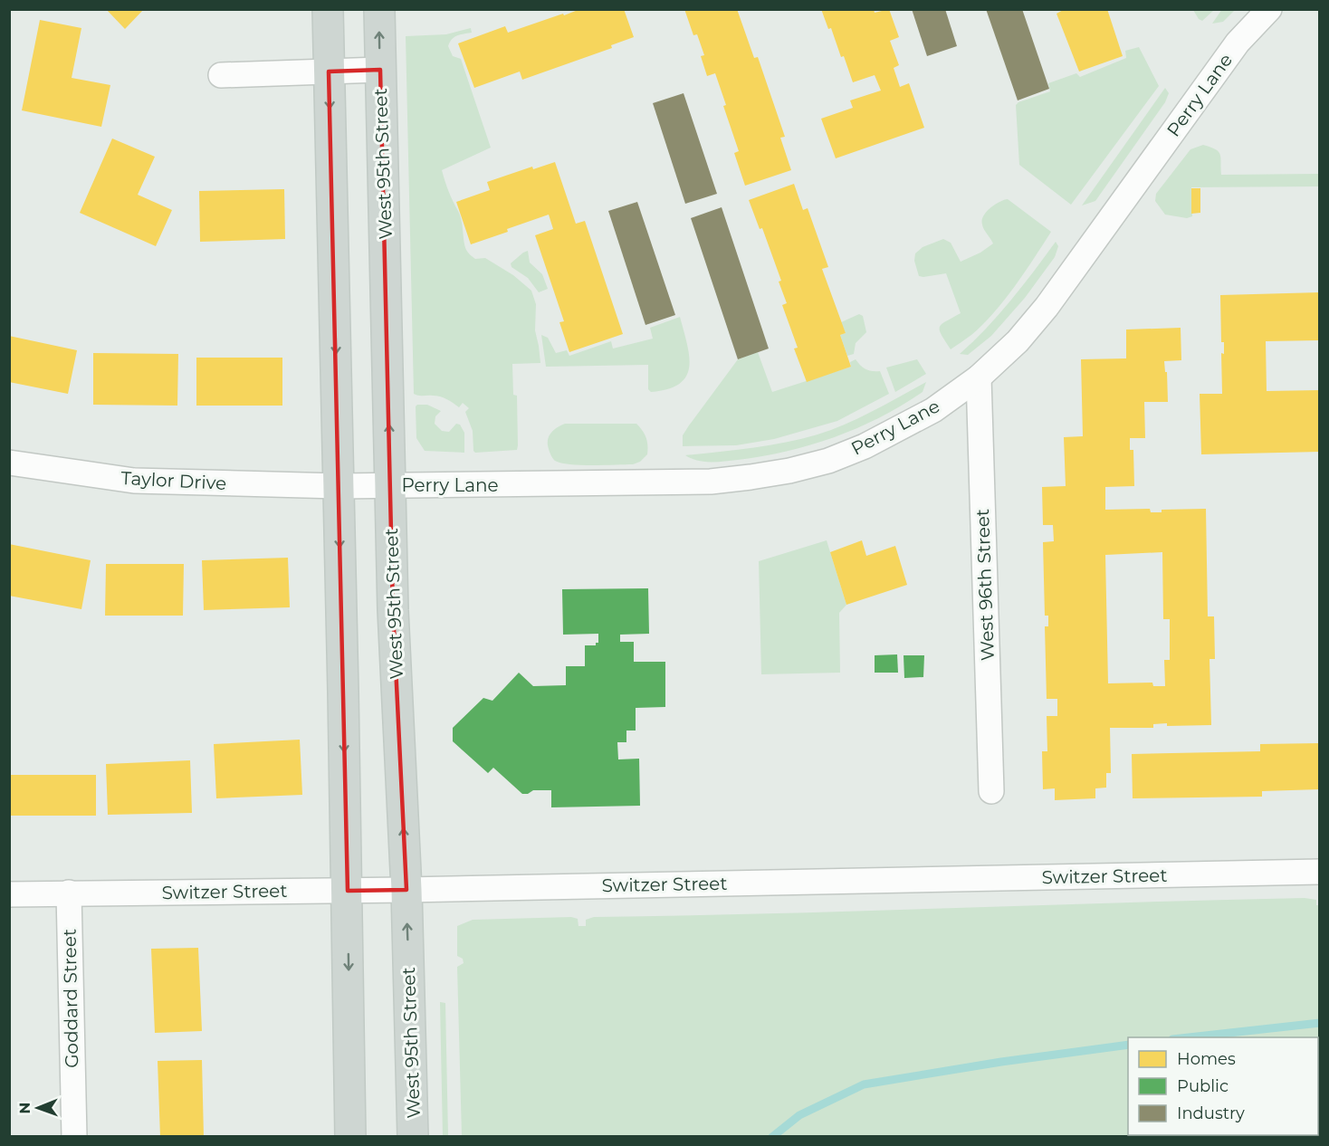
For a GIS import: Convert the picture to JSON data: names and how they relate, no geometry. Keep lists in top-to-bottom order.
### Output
{
  "streets": {
    "main road": ["West 95th Street"],
    "street": [
      "Perry Lane",
      "Taylor Drive",
      "West 96th Street",
      "Switzer Street",
      "Goddard Street"
    ]
  },
  "crossings": [
    ["Perry Lane", "West 95th Street"],
    ["Perry Lane", "Taylor Drive"],
    ["Perry Lane", "West 96th Street"],
    ["West 95th Street", "Switzer Street"],
    ["Switzer Street", "Goddard Street"]
  ],
  "one_way": ["West 95th Street"],
  "legend": ["Homes", "Public", "Industry"],
  "north": "left"
}
